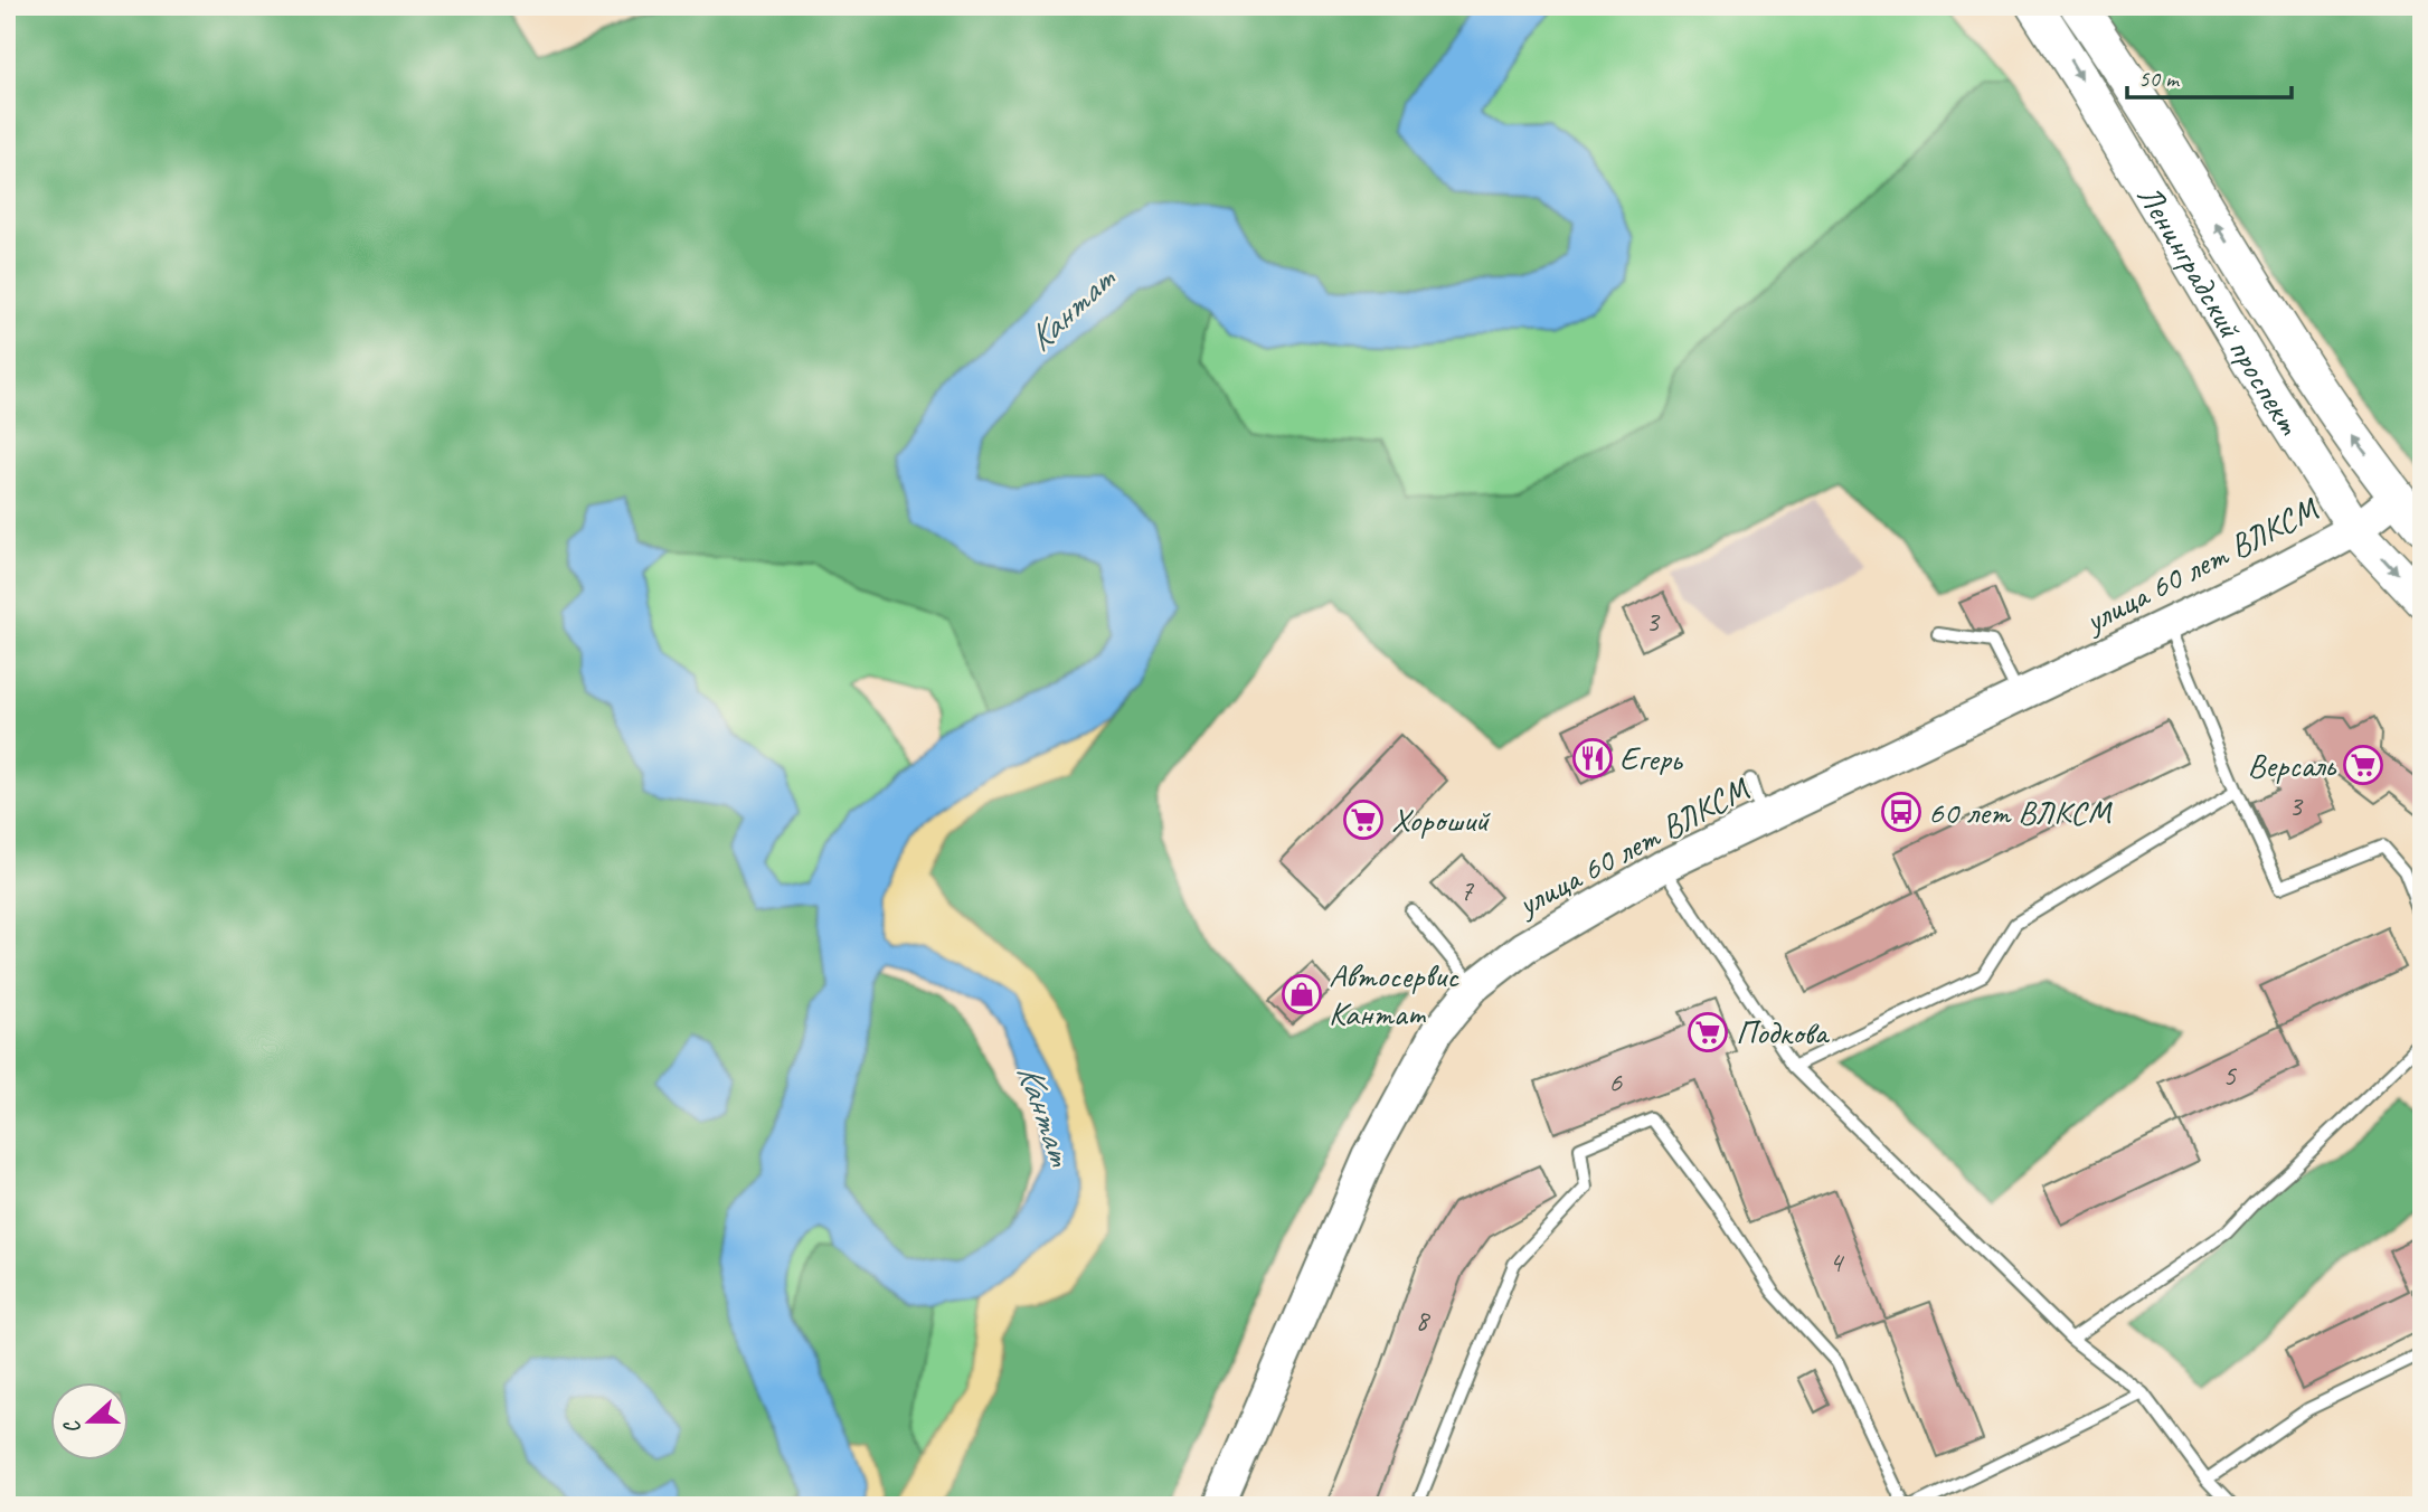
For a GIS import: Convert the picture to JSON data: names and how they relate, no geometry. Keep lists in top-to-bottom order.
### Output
{
  "streets": {
    "main road": ["Ленинградский проспект"],
    "street": ["улица 60 лет ВЛКСМ"]
  },
  "crossings": [
    ["Ленинградский проспект", "улица 60 лет ВЛКСМ"]
  ],
  "water": ["Кантат"],
  "places": {
    "restaurant": ["Егерь"],
    "supermarket": ["Версаль", "Хороший", "Подкова"],
    "bus stop": ["60 лет ВЛКСМ"],
    "shop": ["Автосервис Кантат"]
  },
  "house_numbers": [
    "3",
    "3",
    "7",
    "5",
    "6",
    "4",
    "8"
  ],
  "scale_bar": "50 m",
  "north": "left"
}
